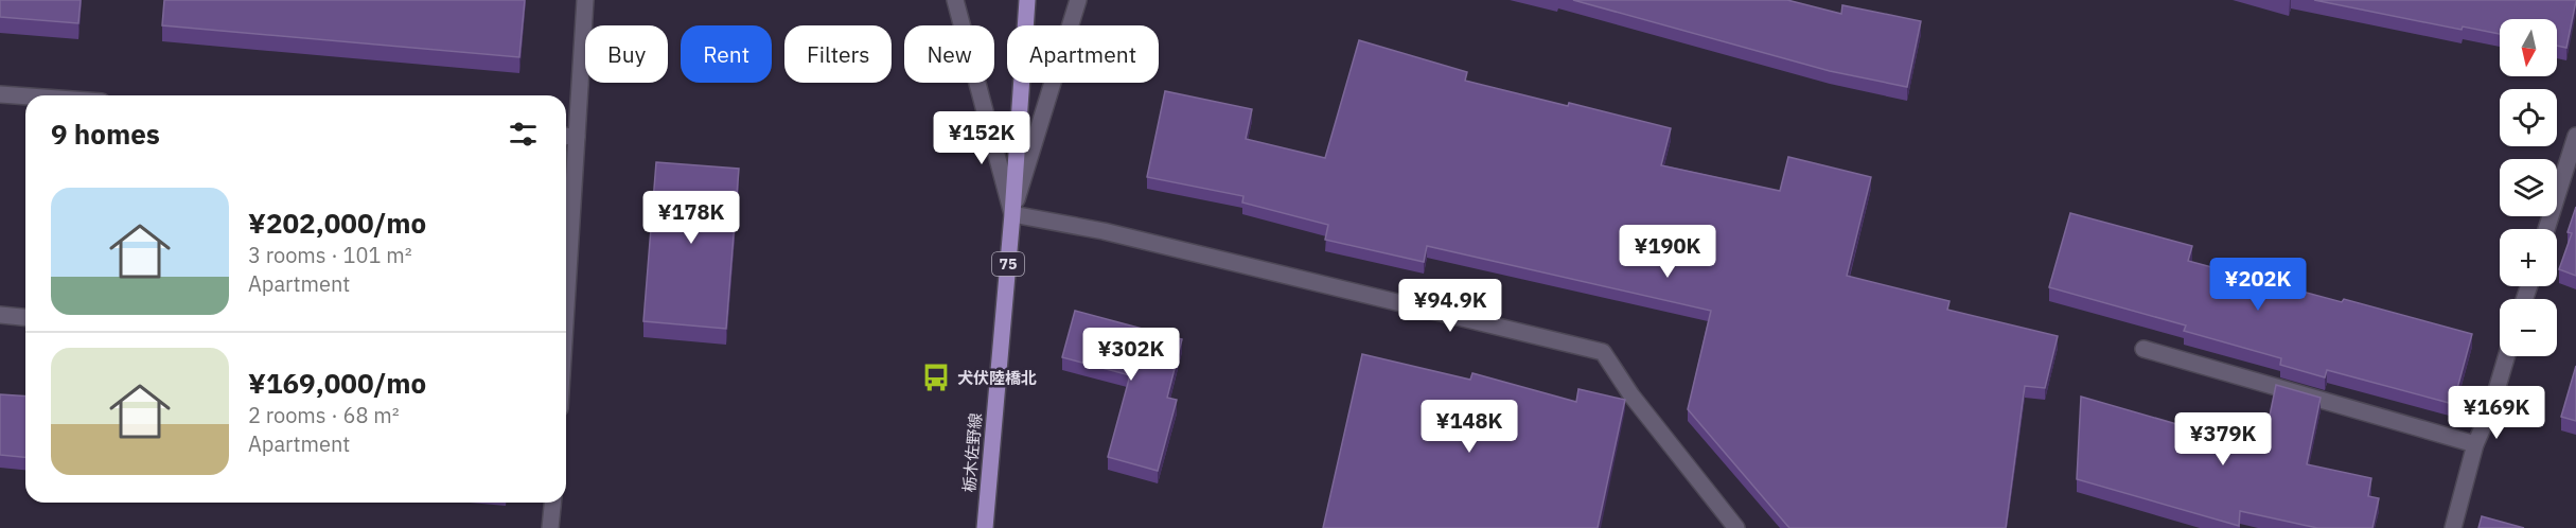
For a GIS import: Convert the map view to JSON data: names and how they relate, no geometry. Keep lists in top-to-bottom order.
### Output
{
  "streets": {
    "main road": ["75", "栃木佐野線"]
  },
  "places": {
    "bus stop": ["犬伏陸橋北"]
  },
  "north": "bottom",
  "page": {
    "map_buttons": ["+", "−"],
    "chip": [
      "Buy",
      "Rent",
      "Filters",
      "New",
      "Apartment"
    ],
    "heading": "9 homes",
    "price": [
      "¥152K",
      "¥178K",
      "¥190K",
      "¥202K",
      "¥94.9K",
      "¥302K",
      "¥169K",
      "¥148K",
      "¥379K"
    ],
    "list": [
      {
        "name": "¥202,000/mo",
        "note": "3 rooms · 101 m² · Apartment"
      },
      {
        "name": "¥169,000/mo",
        "note": "2 rooms · 68 m² · Apartment"
      }
    ]
  }
}
